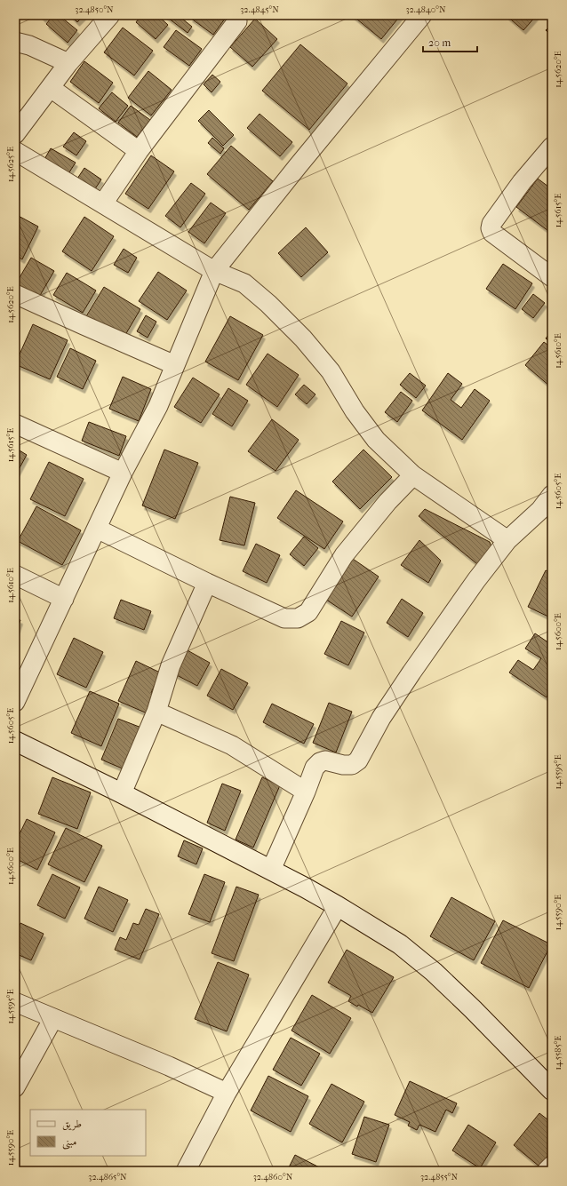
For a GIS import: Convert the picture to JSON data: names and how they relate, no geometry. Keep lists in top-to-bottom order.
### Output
{
  "legend": ["طريق", "مبنى"],
  "scale_bar": "20 m",
  "coordinates": [
    "32.4850°N",
    "32.4845°N",
    "32.4840°N",
    "14.5620°E",
    "14.5625°E",
    "14.5615°E",
    "14.5610°E",
    "14.5605°E",
    "14.5600°E",
    "14.5595°E",
    "14.5590°E",
    "14.5585°E",
    "32.4865°N",
    "32.4860°N",
    "32.4855°N"
  ]
}
